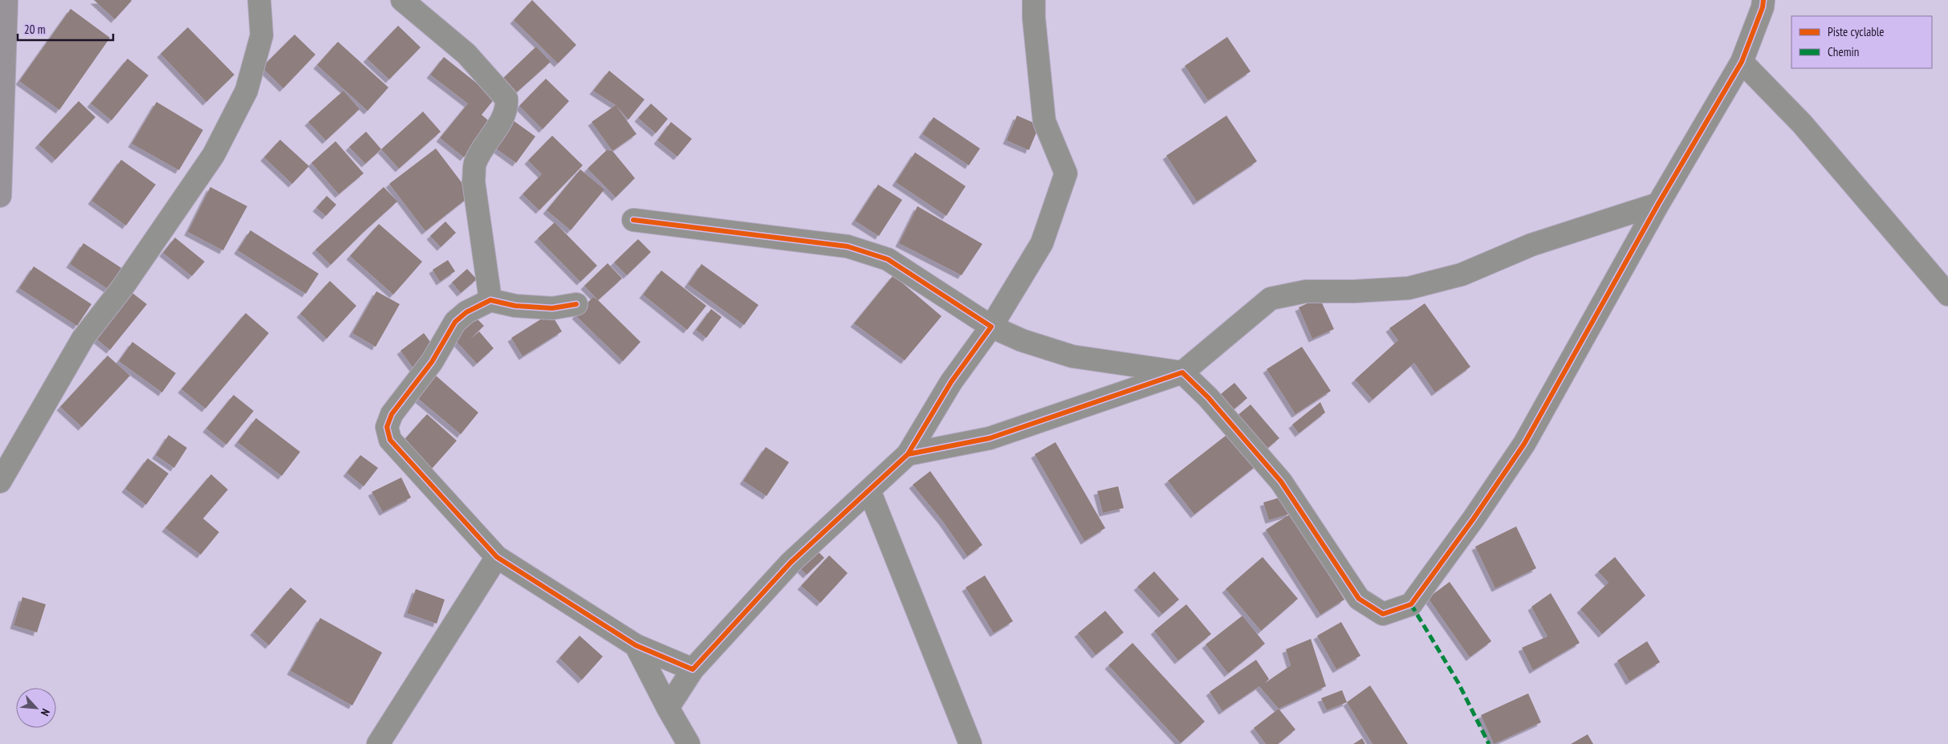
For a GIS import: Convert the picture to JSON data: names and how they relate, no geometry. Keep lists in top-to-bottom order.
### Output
{
  "legend": ["Piste cyclable", "Chemin"],
  "scale_bar": "20 m",
  "north": "bottom right"
}
